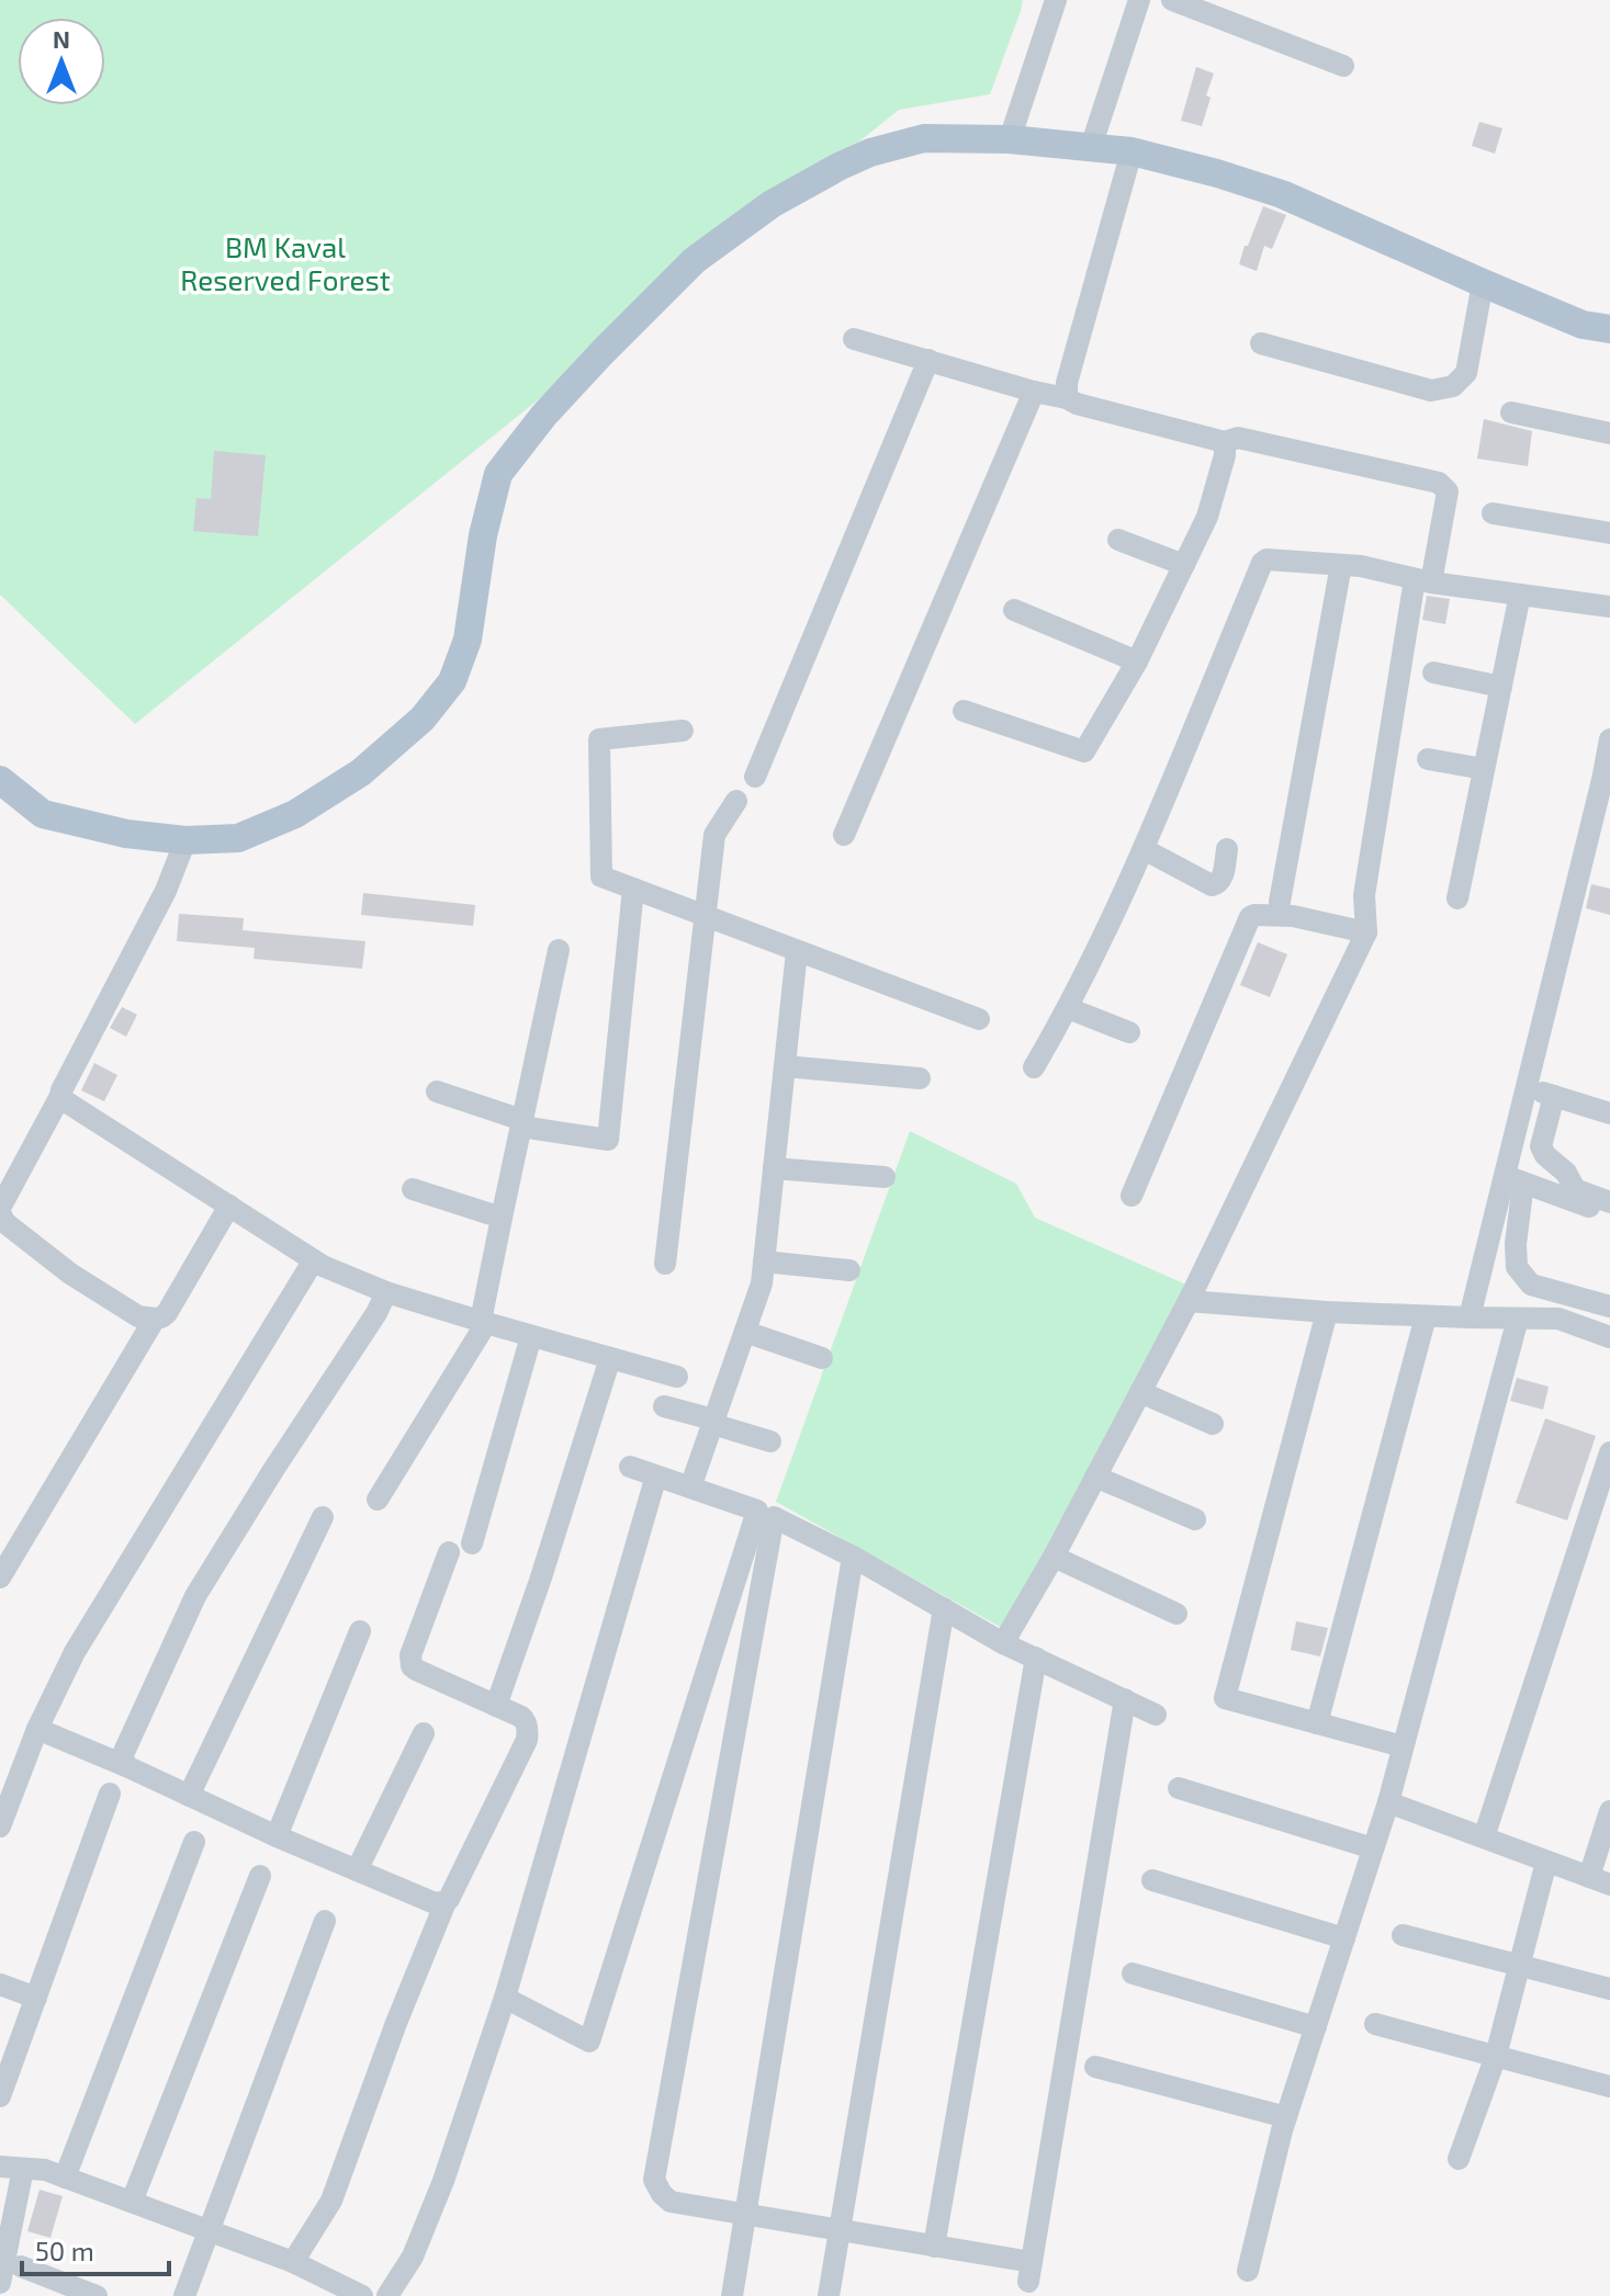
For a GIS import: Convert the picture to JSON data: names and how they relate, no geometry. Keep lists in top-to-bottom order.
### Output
{
  "parks": ["BM Kaval Reserved Forest"],
  "scale_bar": "50 m",
  "north": "top"
}
